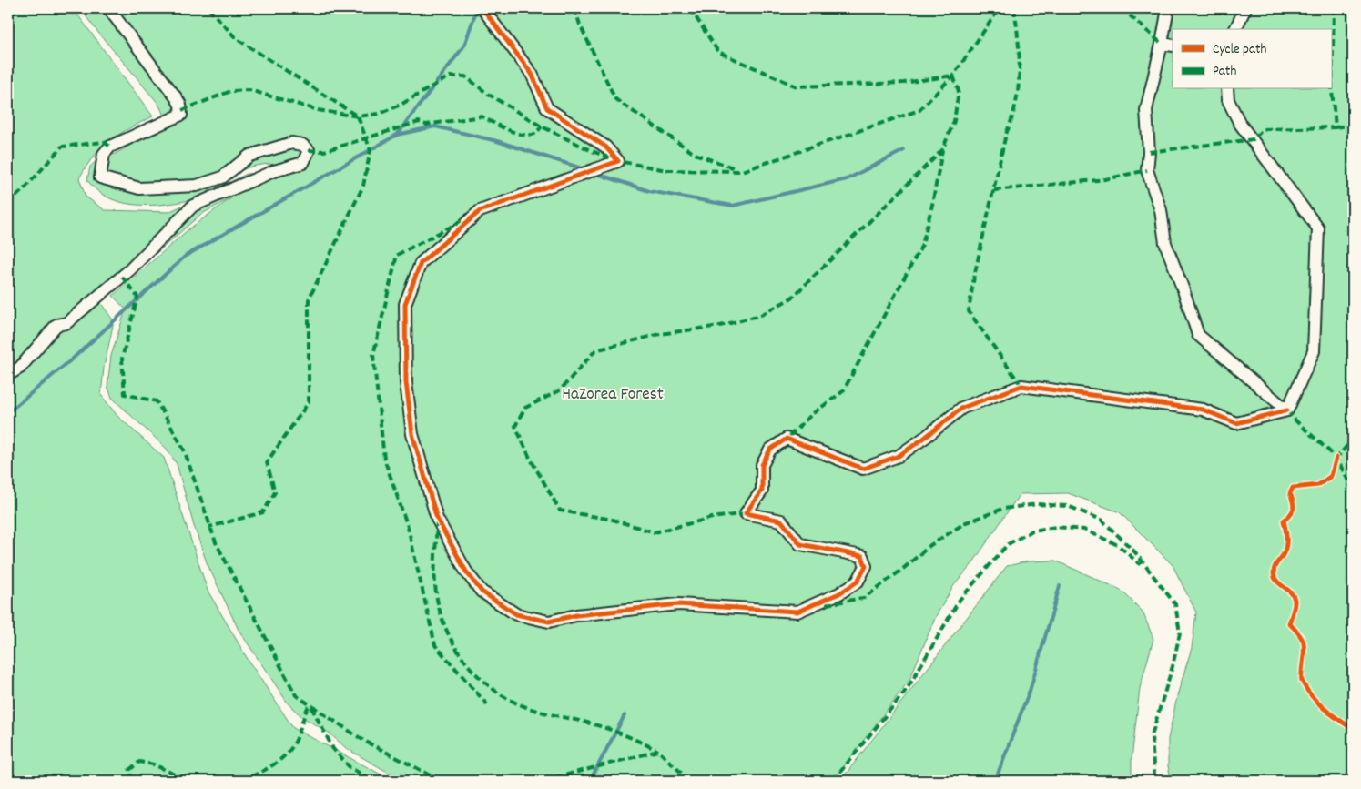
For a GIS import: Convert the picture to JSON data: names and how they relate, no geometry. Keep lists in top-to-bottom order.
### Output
{
  "parks": ["HaZorea Forest"],
  "legend": ["Cycle path", "Path"]
}
